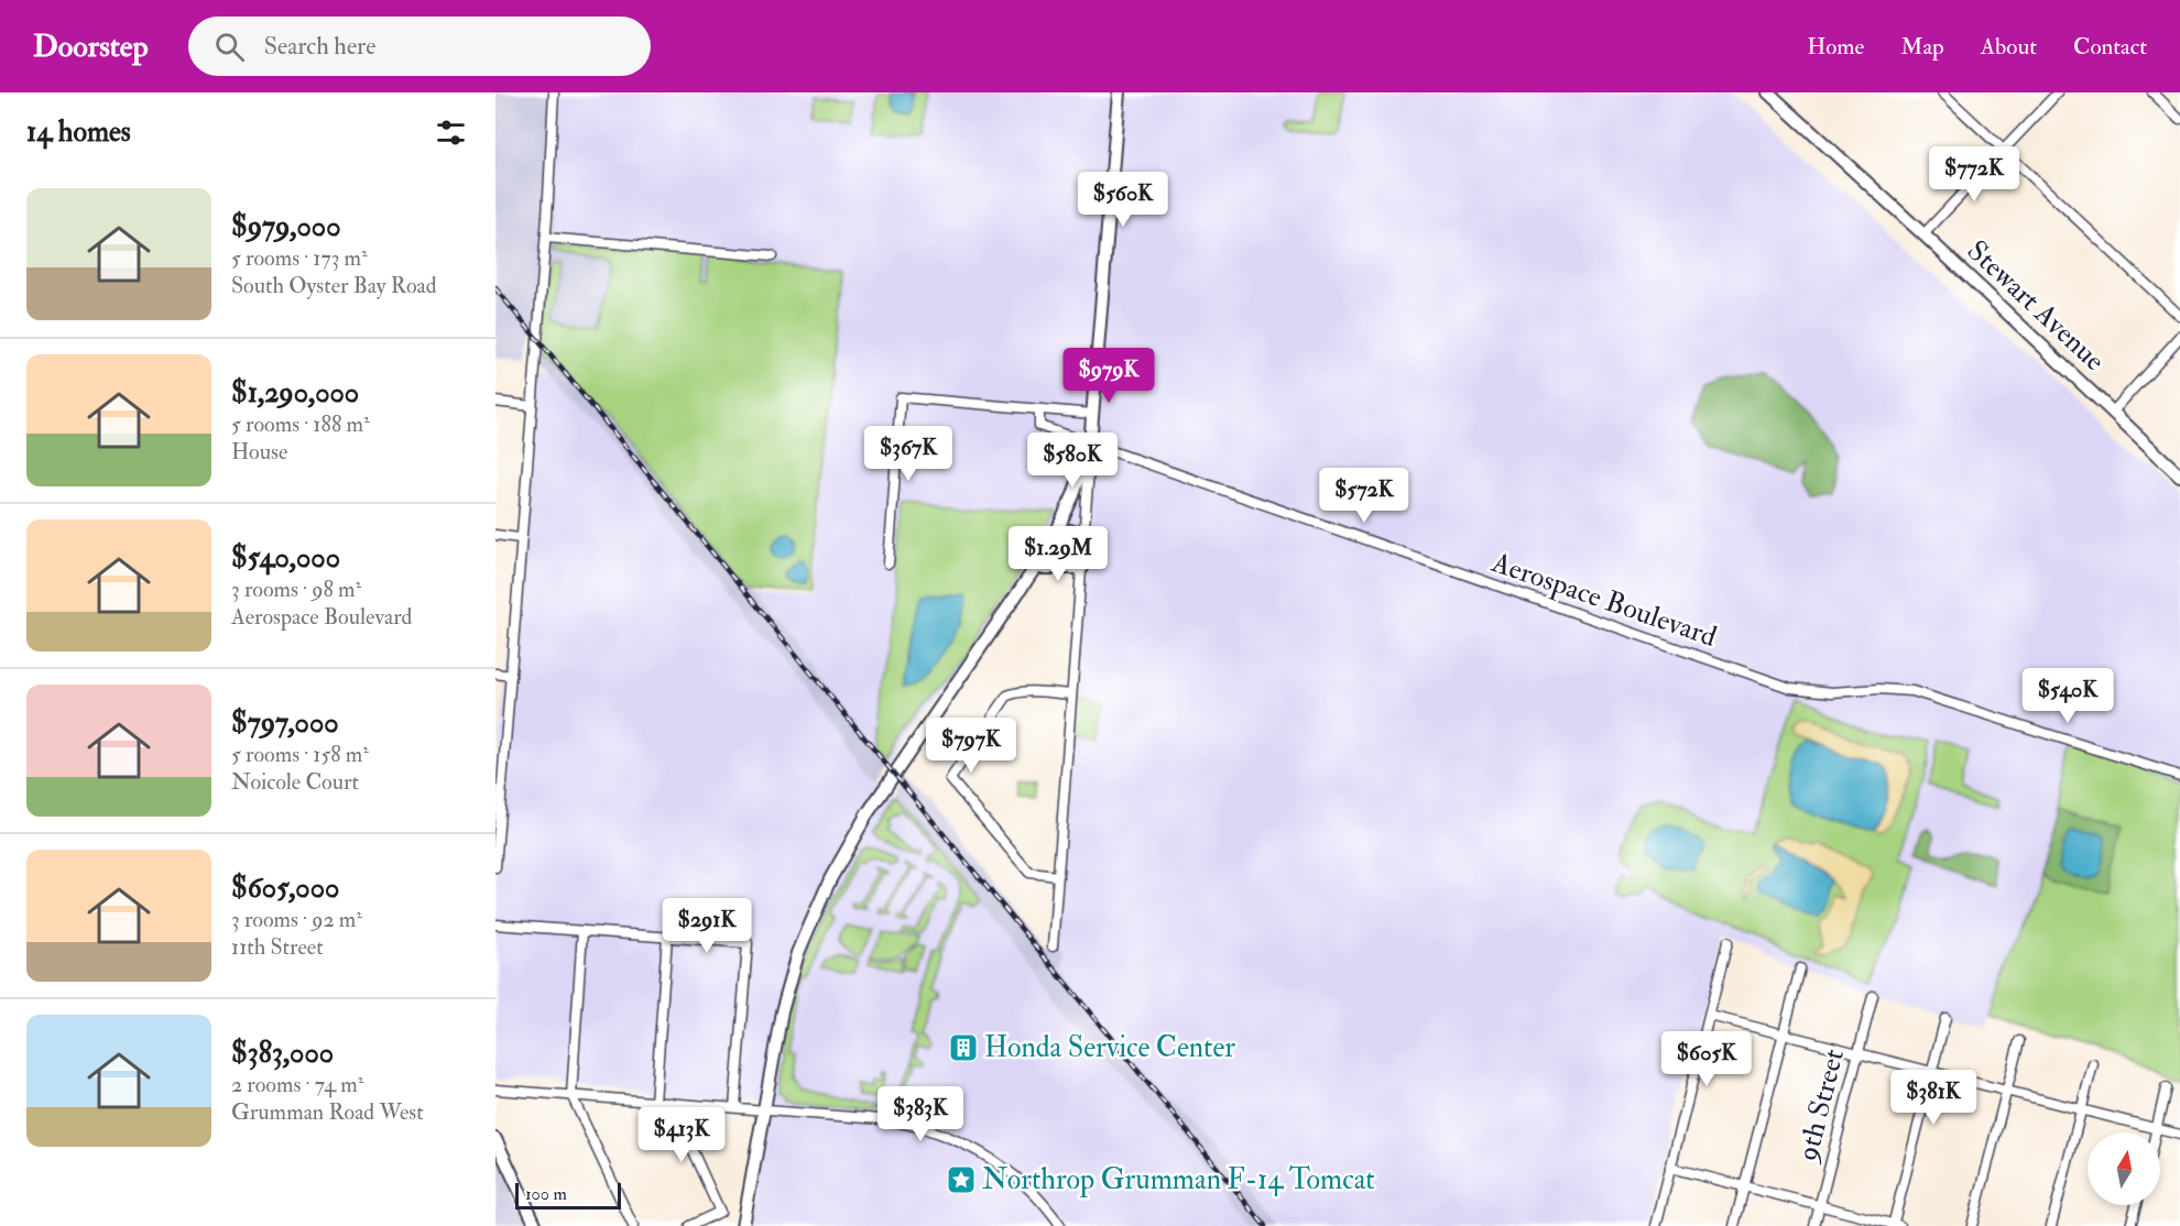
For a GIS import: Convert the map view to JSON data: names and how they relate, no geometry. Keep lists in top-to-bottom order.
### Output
{
  "streets": {
    "main road": ["Stewart Avenue"],
    "street": ["Aerospace Boulevard", "9th Street"]
  },
  "places": {
    "building": ["Honda Service Center"],
    "place": ["Northrop Grumman F-14 Tomcat"]
  },
  "scale_bar": "100 m",
  "north": "top",
  "page": {
    "header": "Doorstep",
    "search": "Search here",
    "nav": [
      "Home",
      "Map",
      "About",
      "Contact"
    ],
    "heading": "14 homes",
    "price": [
      "$772K",
      "$560K",
      "$979K",
      "$367K",
      "$580K",
      "$572K",
      "$1.29M",
      "$540K",
      "$797K",
      "$291K",
      "$605K",
      "$381K",
      "$383K",
      "$413K"
    ],
    "list": [
      {
        "name": "$979,000",
        "note": "5 rooms · 173 m² · South Oyster Bay Road"
      },
      {
        "name": "$1,290,000",
        "note": "5 rooms · 188 m² · House"
      },
      {
        "name": "$540,000",
        "note": "3 rooms · 98 m² · Aerospace Boulevard"
      },
      {
        "name": "$797,000",
        "note": "5 rooms · 158 m² · Noicole Court"
      },
      {
        "name": "$605,000",
        "note": "3 rooms · 92 m² · 11th Street"
      },
      {
        "name": "$383,000",
        "note": "2 rooms · 74 m² · Grumman Road West"
      }
    ],
    "scale": "100 m"
  }
}
